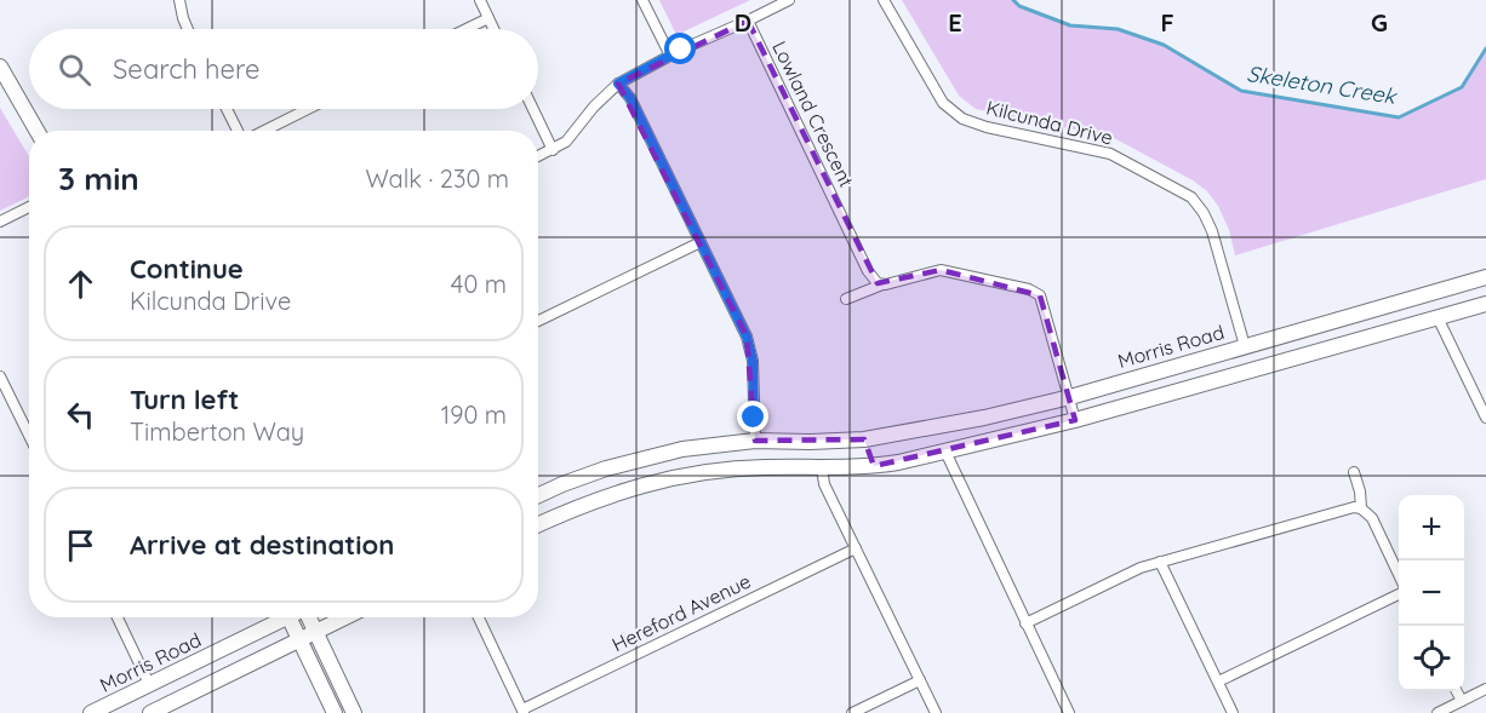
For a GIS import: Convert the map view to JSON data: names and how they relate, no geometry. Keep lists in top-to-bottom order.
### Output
{
  "streets": {
    "street": [
      "Lowland Crescent",
      "Kilcunda Drive",
      "Morris Road",
      "Hereford Avenue"
    ]
  },
  "crossings": [
    ["Kilcunda Drive", "Morris Road"]
  ],
  "water": ["Skeleton Creek"],
  "page": {
    "search": "Search here",
    "heading": ["3 min", "Walk · 230 m"],
    "list": [
      ["Continue", "Kilcunda Drive", "40 m"],
      ["Turn left", "Timberton Way", "190 m"],
      "Arrive at destination"
    ],
    "map_buttons": ["+", "−"]
  },
  "grid": {
    "columns": [
      "D",
      "E",
      "F",
      "G"
    ]
  }
}
